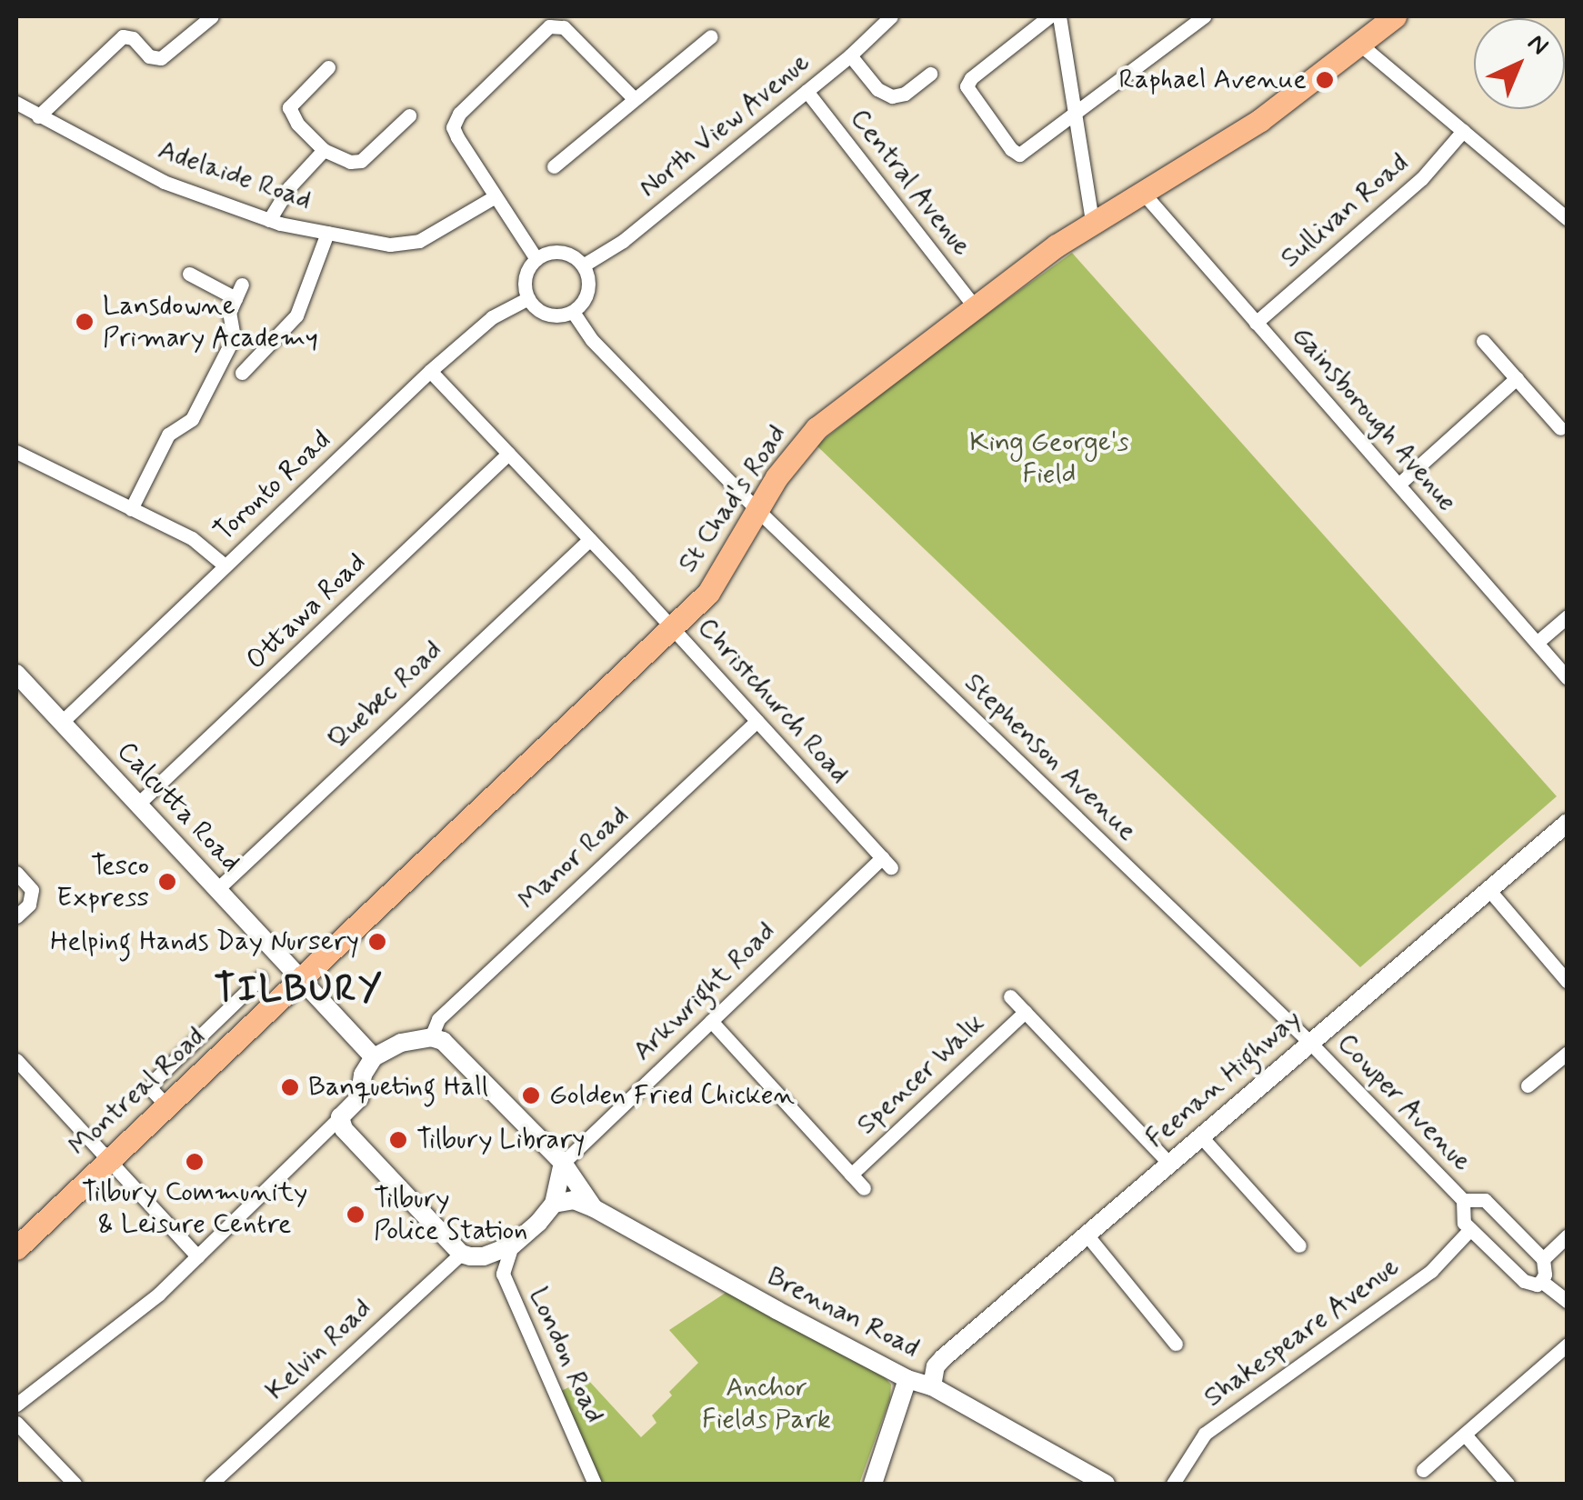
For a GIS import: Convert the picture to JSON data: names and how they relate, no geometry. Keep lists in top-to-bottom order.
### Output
{
  "streets": {
    "main road": ["St Chad's Road", "Montreal Road"],
    "street": [
      "North View Avenue",
      "Adelaide Road",
      "Central Avenue",
      "Sullivan Road",
      "Gainsborough Avenue",
      "Toronto Road",
      "Ottawa Road",
      "Quebec Road",
      "Christchurch Road",
      "Stephenson Avenue",
      "Calcutta Road",
      "Manor Road",
      "Arkwright Road",
      "Spencer Walk",
      "Feenan Highway",
      "Cowper Avenue",
      "Brennan Road",
      "Shakespeare Avenue",
      "Kelvin Road",
      "London Road"
    ]
  },
  "crossings": [
    ["North View Avenue", "Central Avenue"],
    ["North View Avenue", "Toronto Road"],
    ["North View Avenue", "Stephenson Avenue"],
    ["Central Avenue", "St Chad's Road"],
    ["Sullivan Road", "Gainsborough Avenue"],
    ["Gainsborough Avenue", "St Chad's Road"],
    ["Toronto Road", "Christchurch Road"],
    ["Toronto Road", "Stephenson Avenue"],
    ["Toronto Road", "Calcutta Road"],
    ["St Chad's Road", "Christchurch Road"],
    ["St Chad's Road", "Stephenson Avenue"],
    ["St Chad's Road", "Calcutta Road"],
    ["St Chad's Road", "Montreal Road"],
    ["Ottawa Road", "Christchurch Road"],
    ["Ottawa Road", "Calcutta Road"],
    ["Quebec Road", "Christchurch Road"],
    ["Quebec Road", "Calcutta Road"],
    ["Christchurch Road", "Manor Road"],
    ["Christchurch Road", "Arkwright Road"],
    ["Stephenson Avenue", "Feenan Highway"],
    ["Stephenson Avenue", "Cowper Avenue"],
    ["Calcutta Road", "Montreal Road"],
    ["Arkwright Road", "Spencer Walk"],
    ["Spencer Walk", "Feenan Highway"],
    ["Feenan Highway", "Cowper Avenue"],
    ["Feenan Highway", "Brennan Road"],
    ["Cowper Avenue", "Shakespeare Avenue"]
  ],
  "districts": ["TILBURY"],
  "parks": ["King George's Field", "Anchor Fields Park"],
  "places": [
    "Raphael Avenue",
    "Lansdowne Primary Academy",
    "Tesco Express",
    "Helping Hands Day Nursery",
    "Banqueting Hall",
    "Golden Fried Chicken",
    "Tilbury Library",
    "Tilbury Community & Leisure Centre",
    "Tilbury Police Station"
  ],
  "north": "top right"
}
